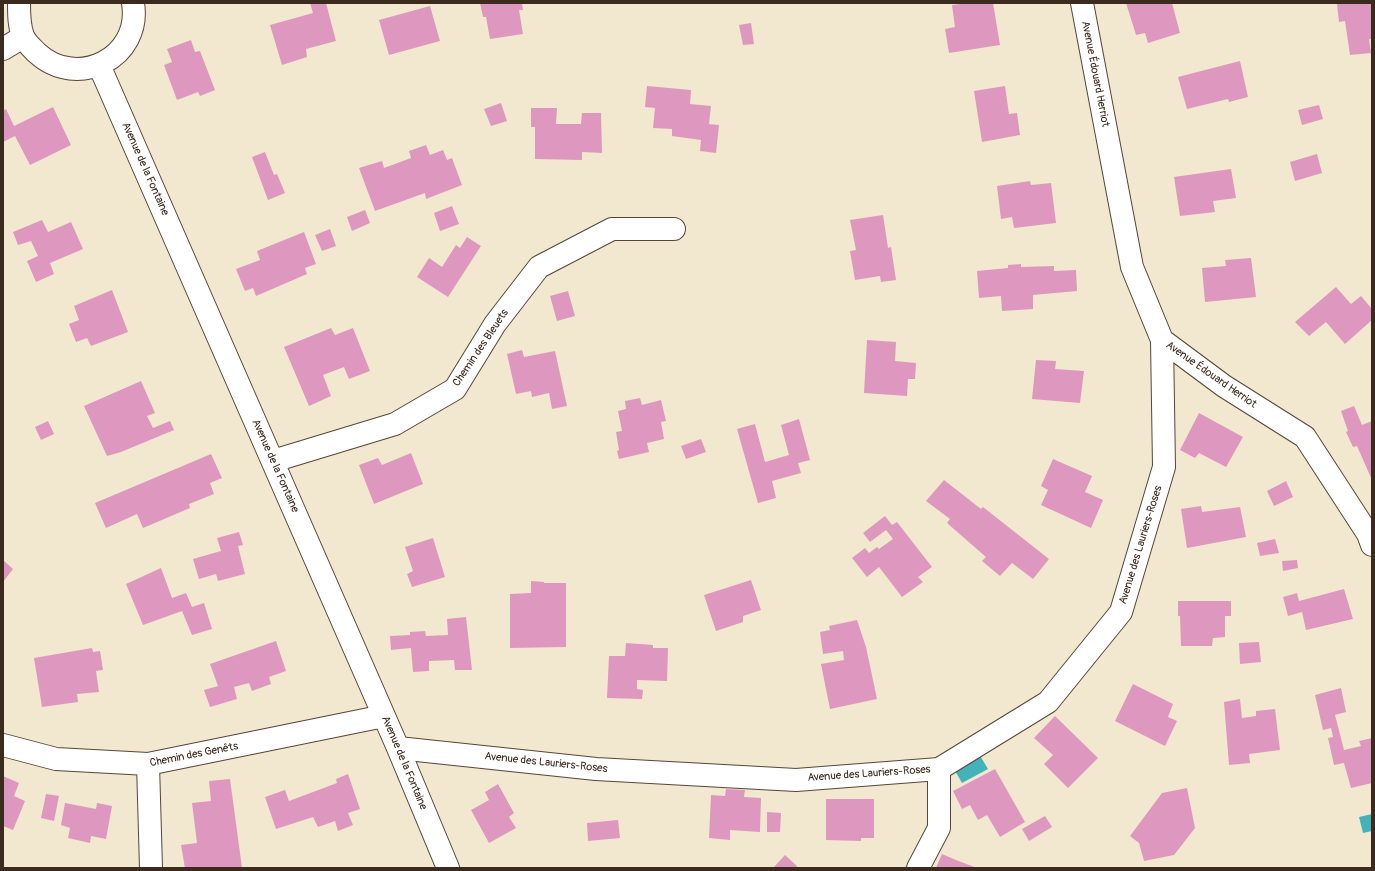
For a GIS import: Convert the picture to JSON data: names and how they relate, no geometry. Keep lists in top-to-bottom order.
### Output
{
  "streets": {
    "street": [
      "Avenue Édouard Herriot",
      "Avenue de la Fontaine",
      "Chemin des Bleuets",
      "Avenue des Lauriers-Roses",
      "Chemin des Genêts"
    ]
  },
  "crossings": [
    ["Avenue Édouard Herriot", "Avenue des Lauriers-Roses"],
    ["Avenue de la Fontaine", "Chemin des Bleuets"],
    ["Avenue de la Fontaine", "Avenue des Lauriers-Roses"],
    ["Avenue de la Fontaine", "Chemin des Genêts"]
  ]
}
